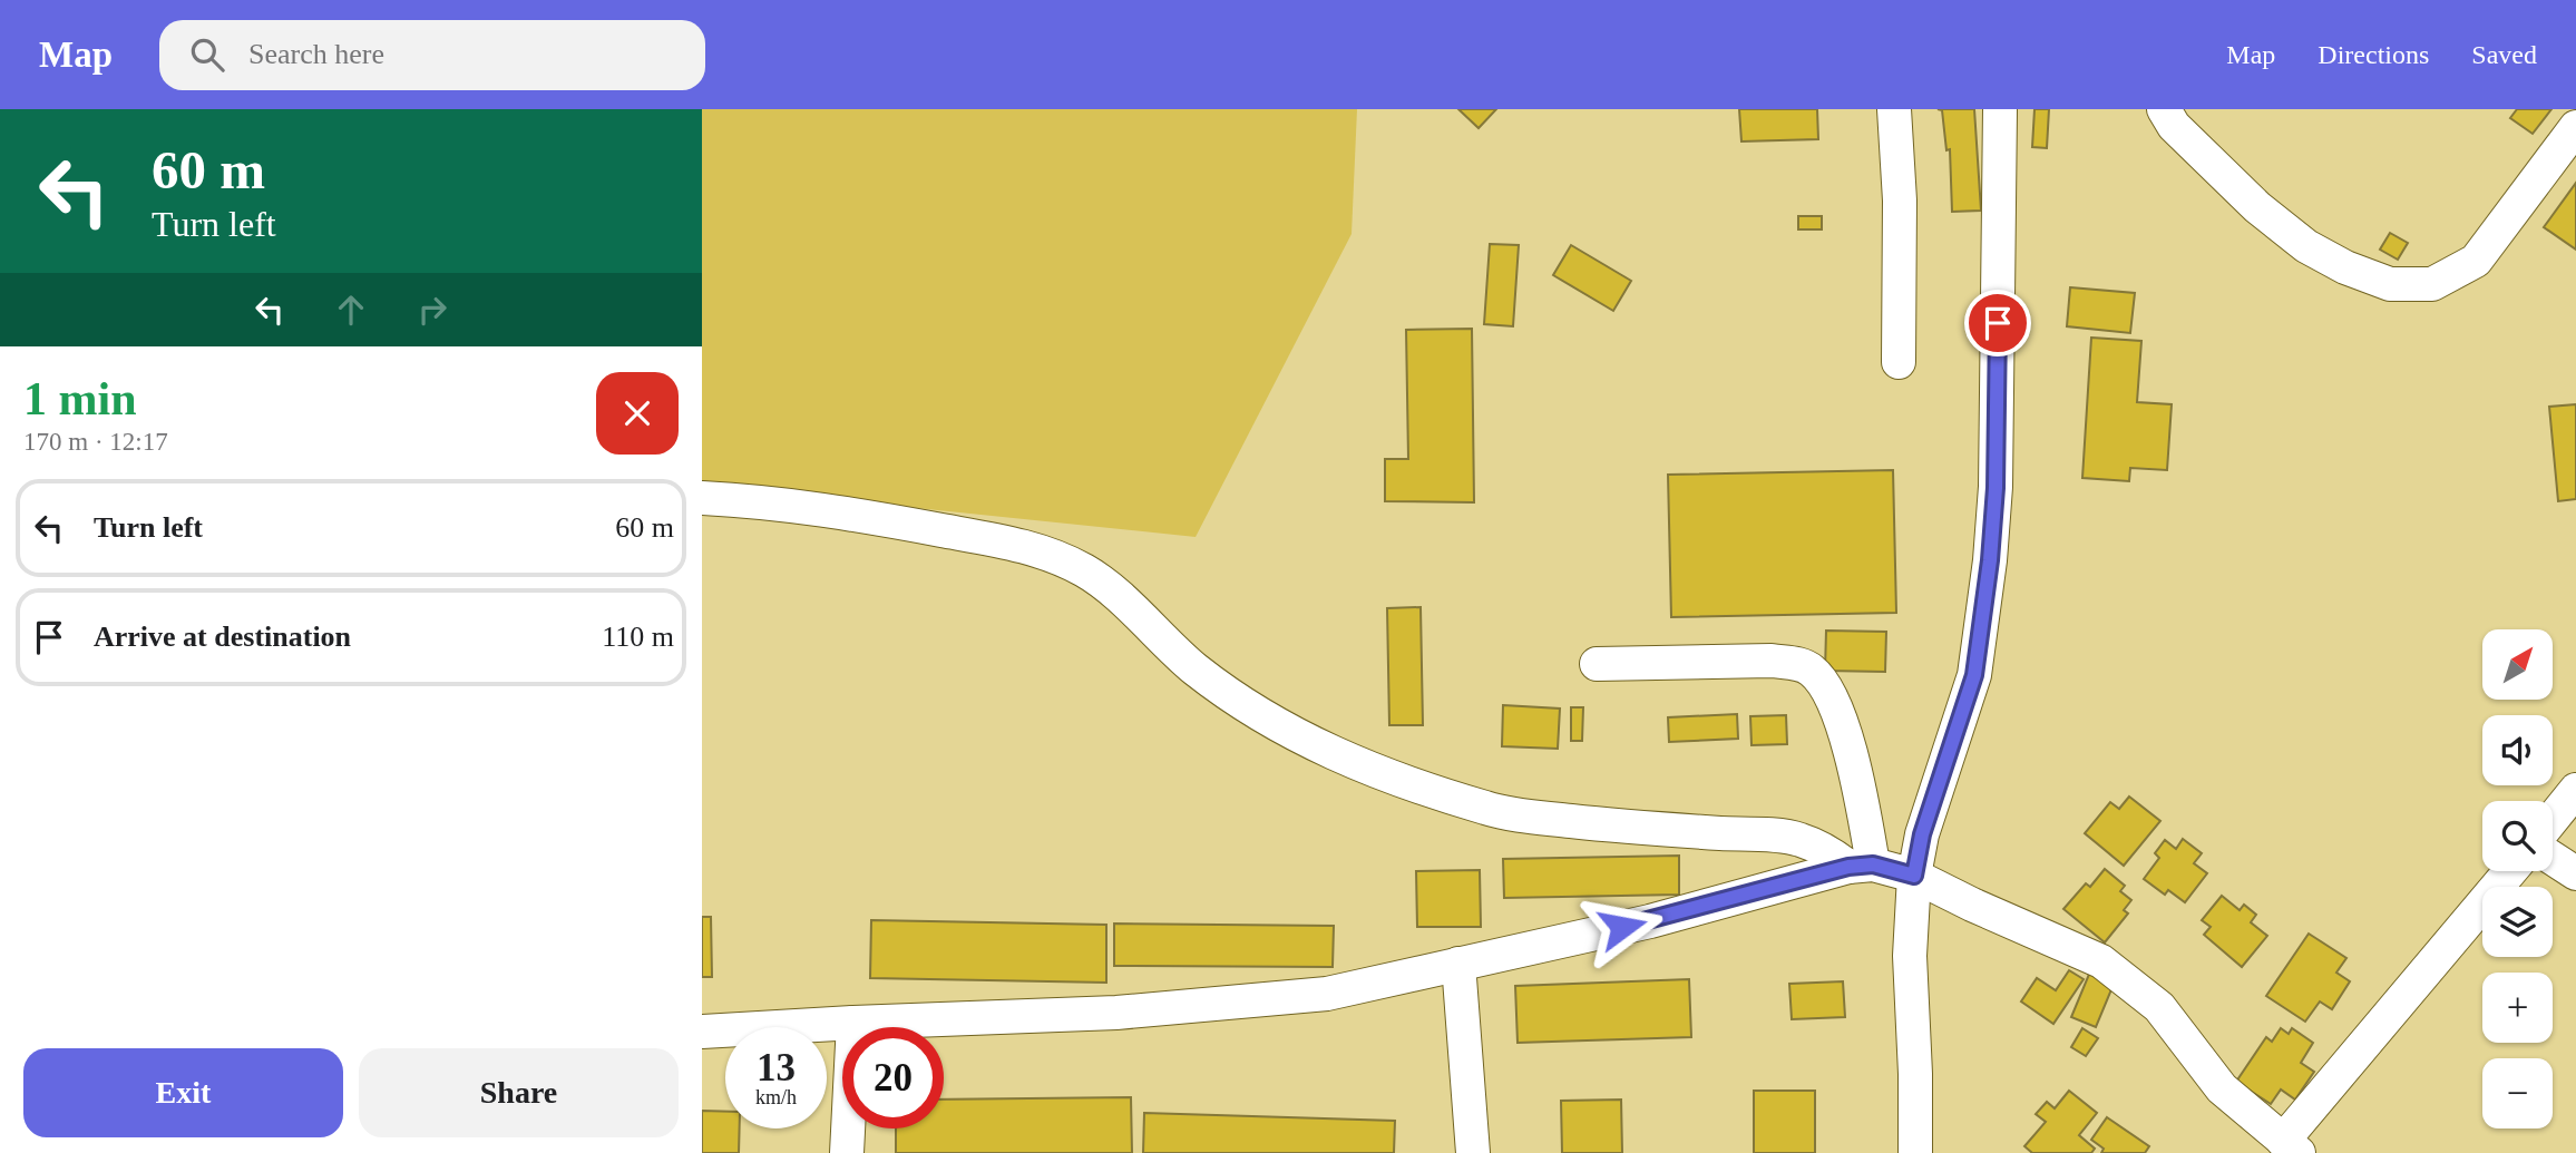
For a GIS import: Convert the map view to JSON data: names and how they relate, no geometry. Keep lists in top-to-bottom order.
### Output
{
  "north": "top right",
  "page": {
    "header": "Map",
    "search": "Search here",
    "nav": ["Map", "Directions", "Saved"],
    "turn": ["60 m", "Turn left"],
    "heading": ["1 min", "170 m · 12:17"],
    "list": [
      {
        "name": "Turn left",
        "value": "60 m"
      },
      {
        "name": "Arrive at destination",
        "value": "110 m"
      }
    ],
    "map_buttons": ["+", "−"],
    "speed": "13 km/h",
    "limit": "20",
    "buttons": ["Exit", "Share"]
  }
}
